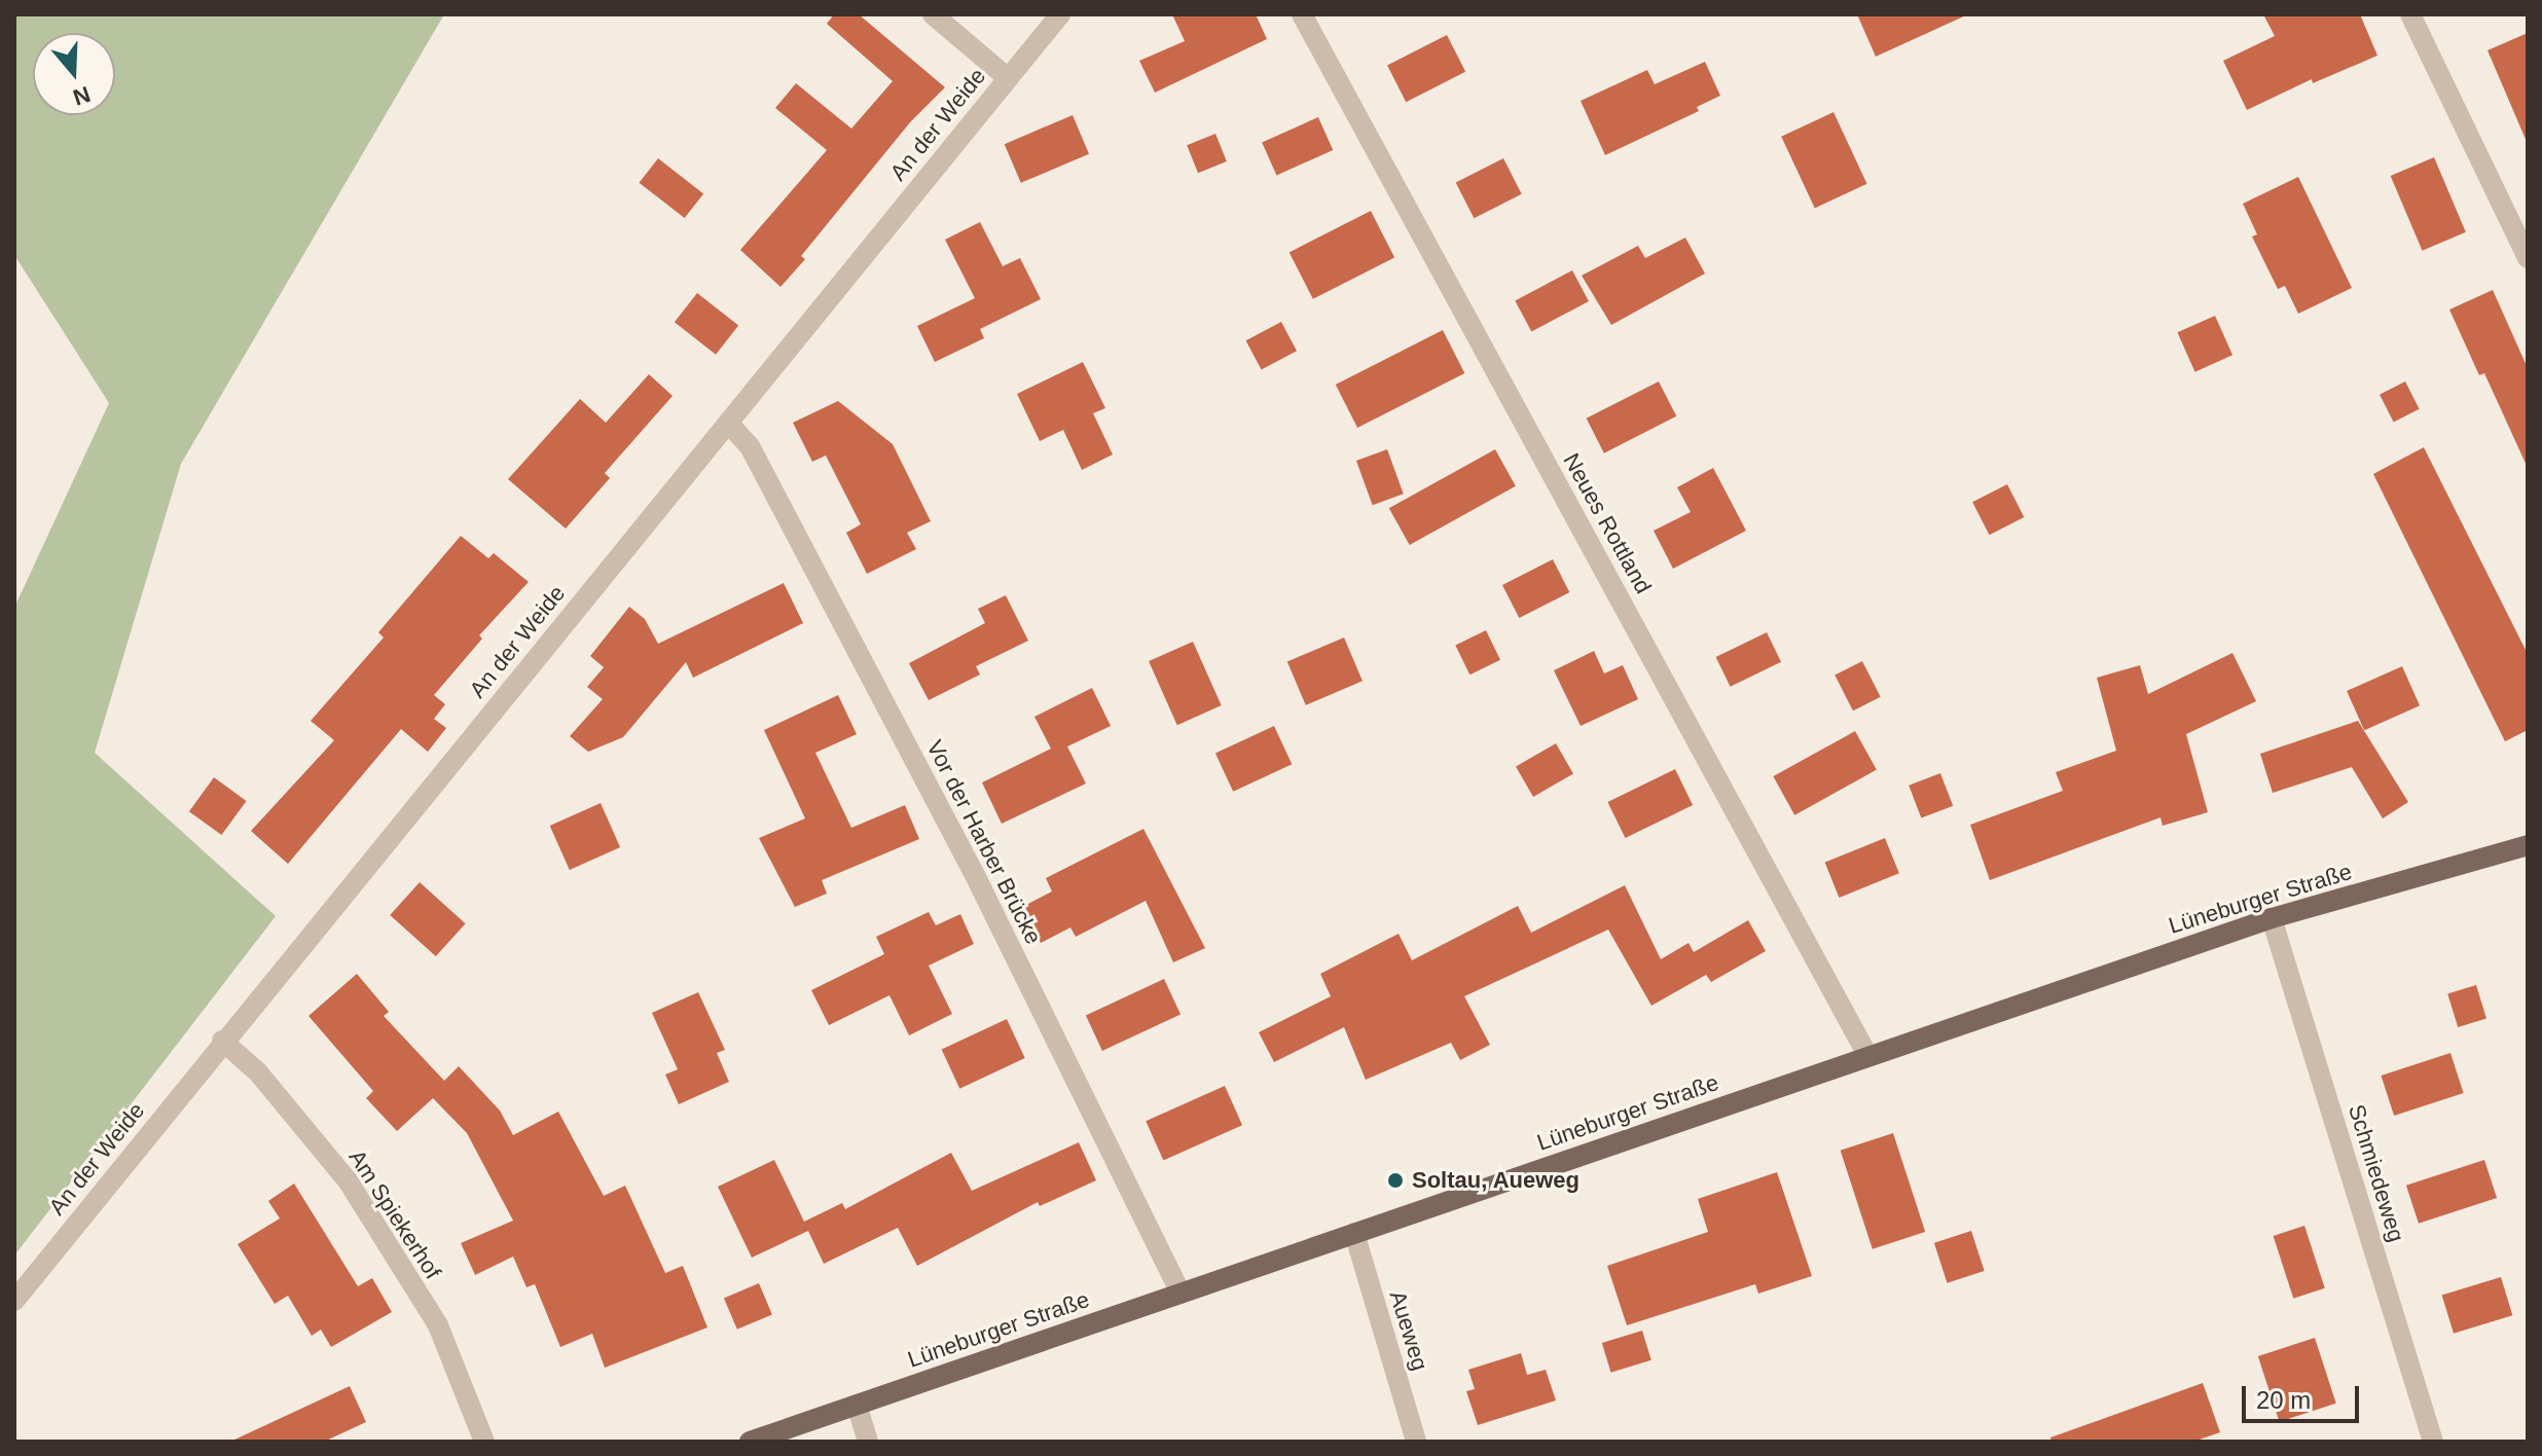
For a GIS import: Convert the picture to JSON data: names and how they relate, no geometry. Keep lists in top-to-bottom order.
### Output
{
  "streets": {
    "main road": ["Lüneburger Straße"],
    "street": [
      "An der Weide",
      "Neues Rottland",
      "Vor der Harber Brücke",
      "Schmiedeweg",
      "Am Spiekerhof",
      "Aueweg"
    ]
  },
  "crossings": [
    ["An der Weide", "Vor der Harber Brücke"],
    ["An der Weide", "Am Spiekerhof"],
    ["Neues Rottland", "Lüneburger Straße"],
    ["Vor der Harber Brücke", "Lüneburger Straße"],
    ["Lüneburger Straße", "Schmiedeweg"],
    ["Lüneburger Straße", "Aueweg"]
  ],
  "places": ["Soltau, Aueweg"],
  "scale_bar": "20 m",
  "north": "bottom"
}
